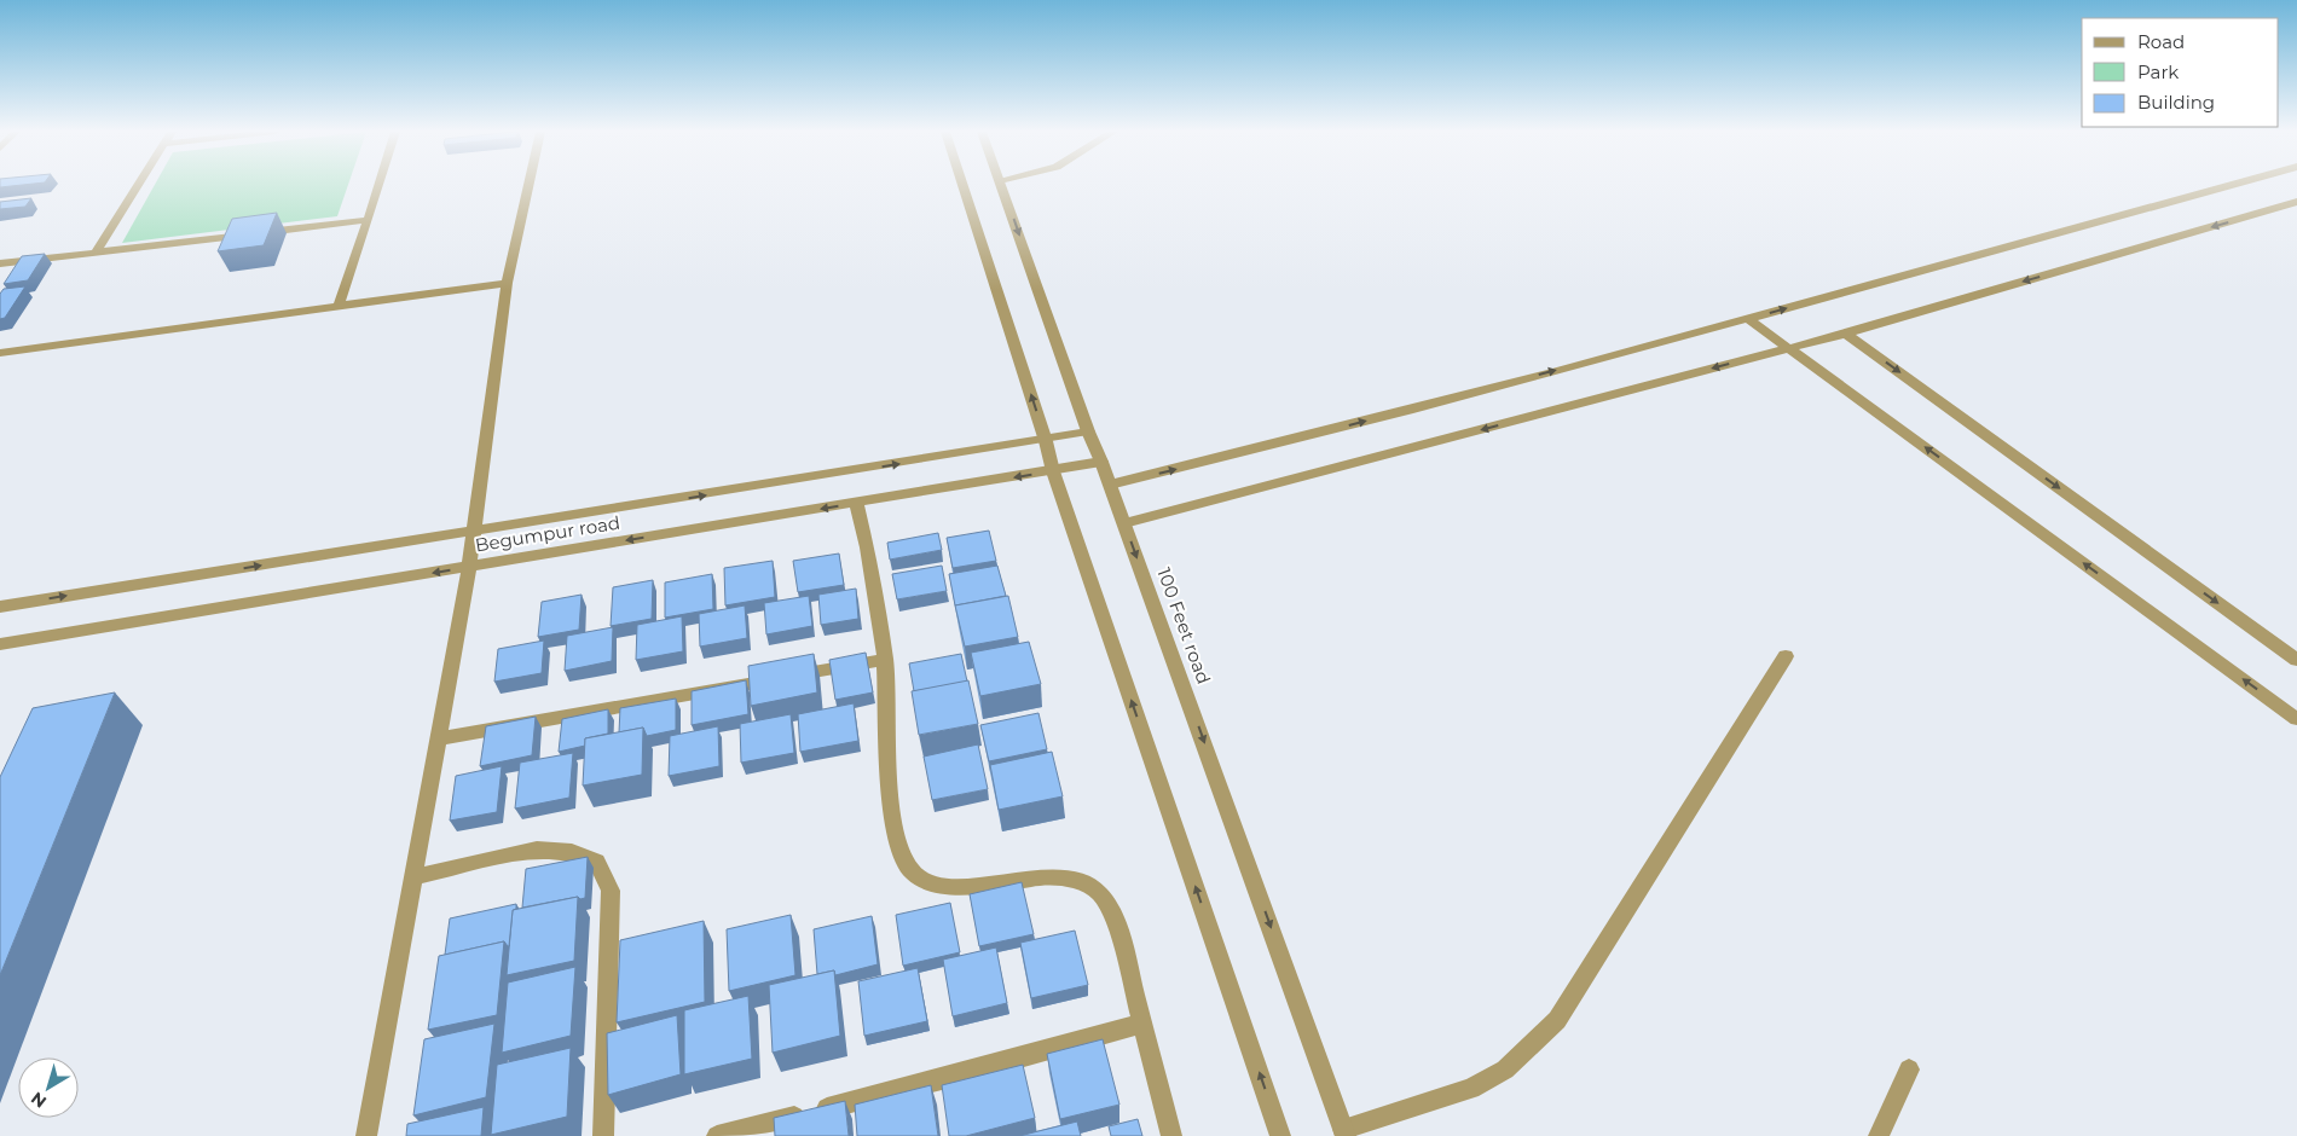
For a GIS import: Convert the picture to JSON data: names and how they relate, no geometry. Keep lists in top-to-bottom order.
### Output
{
  "streets": {
    "street": ["Begumpur road", "100 Feet road"]
  },
  "crossings": [
    ["Begumpur road", "100 Feet road"]
  ],
  "legend": ["Road", "Park", "Building"],
  "north": "bottom left"
}
